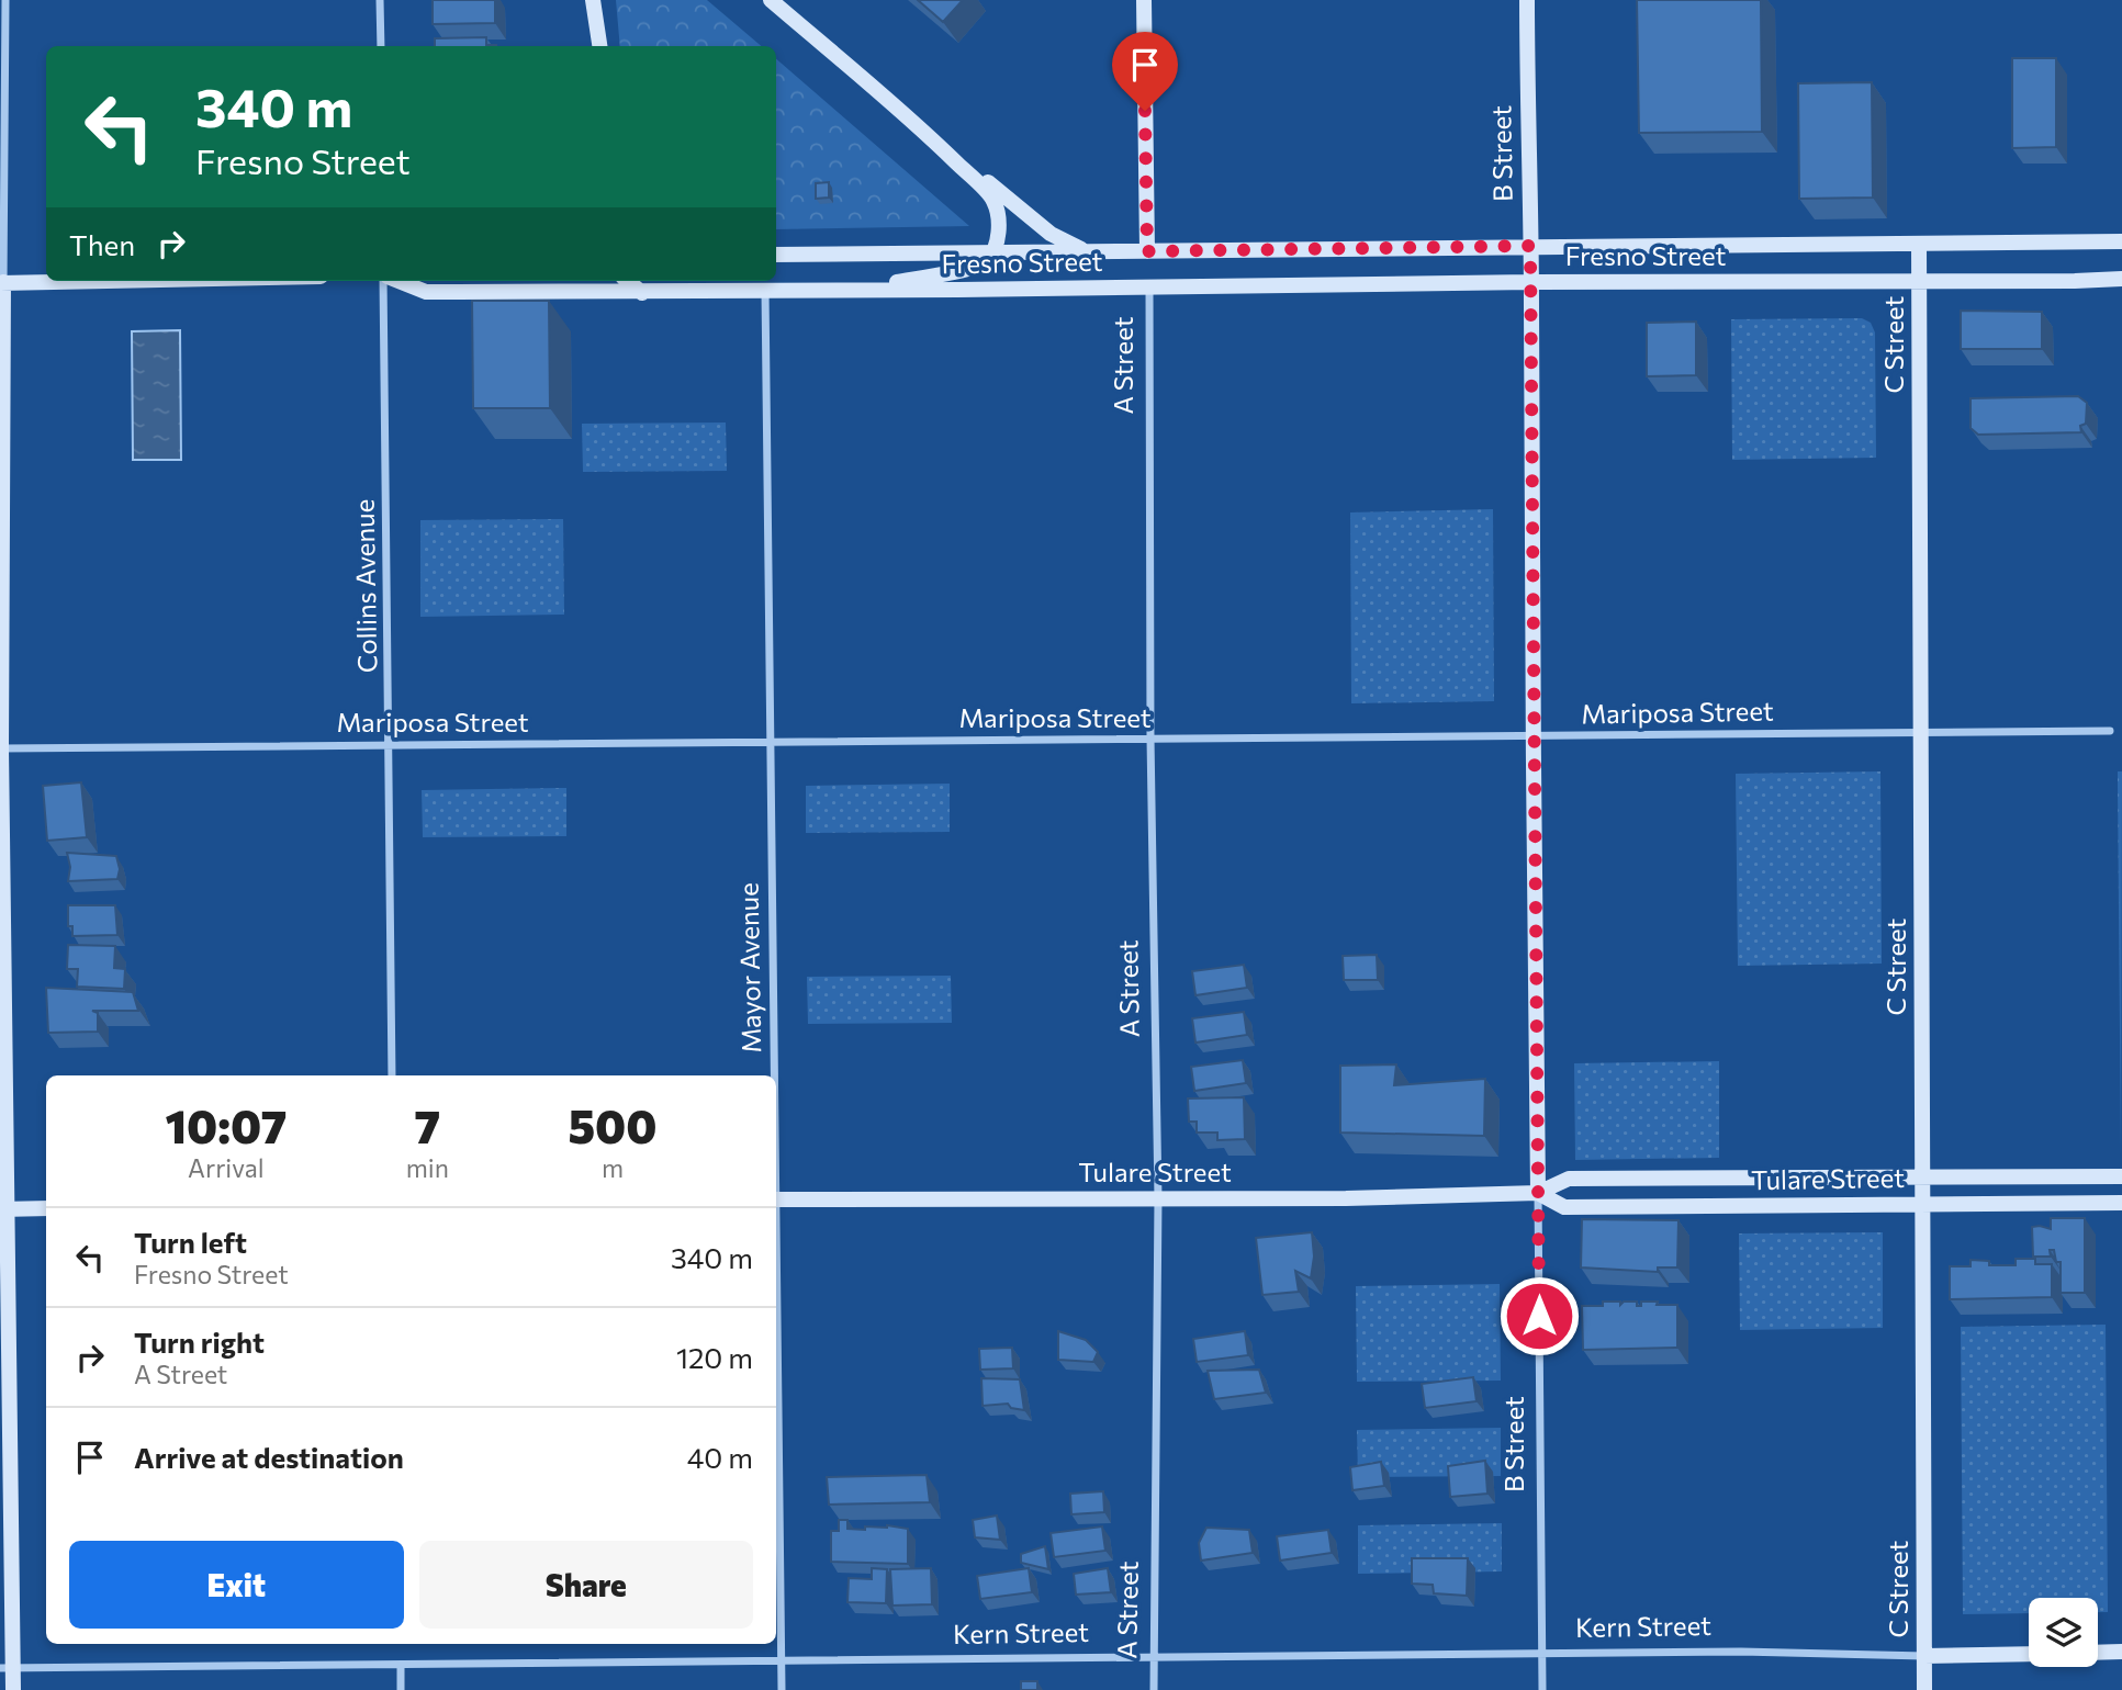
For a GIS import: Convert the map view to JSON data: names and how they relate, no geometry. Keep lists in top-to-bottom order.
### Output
{
  "streets": {
    "main road": [
      "B Street",
      "Fresno Street",
      "C Street",
      "Tulare Street",
      "Kern Street"
    ],
    "street": [
      "A Street",
      "Collins Avenue",
      "Mariposa Street",
      "Mayor Avenue"
    ]
  },
  "crossings": [
    ["B Street", "Fresno Street"],
    ["B Street", "Mariposa Street"],
    ["B Street", "Tulare Street"],
    ["B Street", "Kern Street"],
    ["Fresno Street", "C Street"],
    ["Fresno Street", "A Street"],
    ["Fresno Street", "Mayor Avenue"],
    ["C Street", "Mariposa Street"],
    ["C Street", "Tulare Street"],
    ["C Street", "Kern Street"],
    ["A Street", "Mariposa Street"],
    ["A Street", "Tulare Street"],
    ["A Street", "Kern Street"],
    ["Collins Avenue", "Mariposa Street"],
    ["Mariposa Street", "Mayor Avenue"],
    ["Mayor Avenue", "Kern Street"]
  ],
  "page": {
    "turn": ["340 m", "Fresno Street"],
    "then": "Then",
    "eta": [
      "10:07",
      "Arrival",
      "7",
      "min",
      "500",
      "m"
    ],
    "list": [
      {
        "name": "Turn left",
        "note": "Fresno Street",
        "value": "340 m"
      },
      {
        "name": "Turn right",
        "note": "A Street",
        "value": "120 m"
      },
      {
        "name": "Arrive at destination",
        "value": "40 m"
      }
    ],
    "buttons": ["Exit", "Share"]
  }
}
